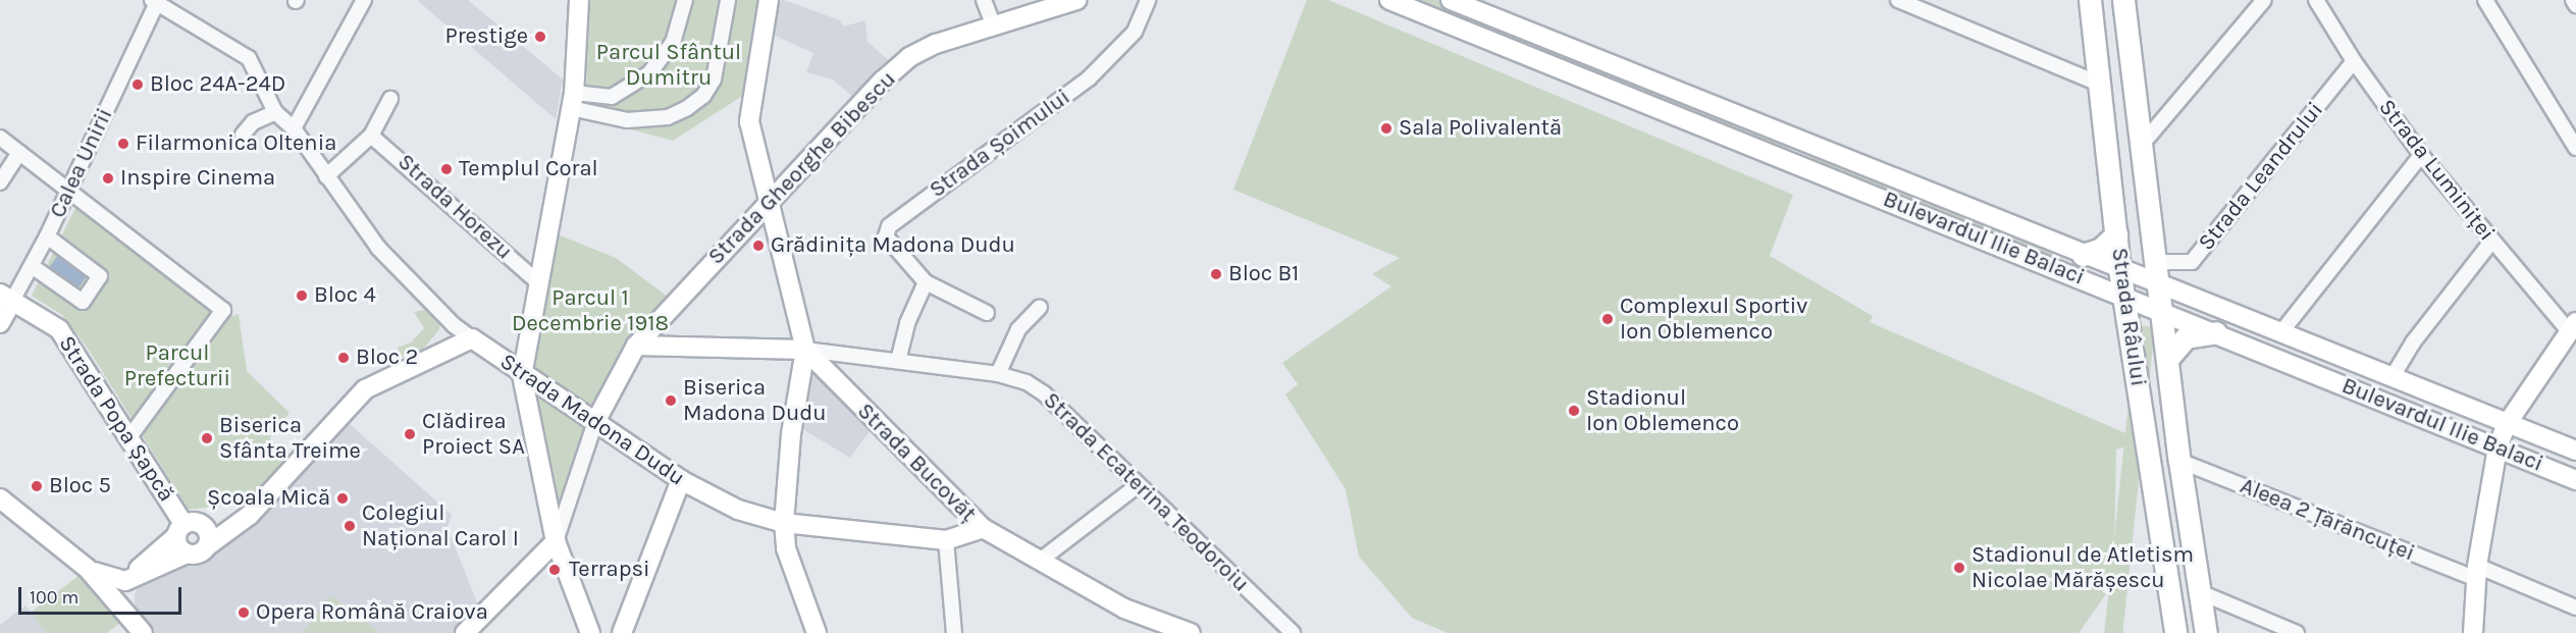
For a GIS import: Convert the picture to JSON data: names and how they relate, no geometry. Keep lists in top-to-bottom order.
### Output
{
  "streets": {
    "main road": ["Strada Râului"],
    "street": [
      "Strada Șoimului",
      "Calea Unirii",
      "Strada Gheorghe Bibescu",
      "Strada Luminiței",
      "Strada Leandrului",
      "Strada Horezu",
      "Bulevardul Ilie Balaci",
      "Strada Popa Șapcă",
      "Strada Madona Dudu",
      "Strada Bucovăț",
      "Strada Ecaterina Teodoroiu",
      "Aleea 2 Țărăncuței"
    ]
  },
  "crossings": [
    ["Calea Unirii", "Strada Popa Șapcă"],
    ["Strada Gheorghe Bibescu", "Strada Madona Dudu"],
    ["Strada Luminiței", "Strada Leandrului"],
    ["Strada Leandrului", "Strada Râului"],
    ["Bulevardul Ilie Balaci", "Strada Râului"],
    ["Strada Râului", "Aleea 2 Țărăncuței"],
    ["Strada Madona Dudu", "Strada Bucovăț"],
    ["Strada Bucovăț", "Strada Ecaterina Teodoroiu"]
  ],
  "parks": ["Parcul Sfântul Dumitru", "Parcul 1 Decembrie 1918", "Parcul Prefecturii"],
  "places": [
    "Prestige",
    "Bloc 24A-24D",
    "Sala Polivalentă",
    "Filarmonica Oltenia",
    "Templul Coral",
    "Inspire Cinema",
    "Grădinița Madona Dudu",
    "Bloc B1",
    "Bloc 4",
    "Complexul Sportiv Ion Oblemenco",
    "Bloc 2",
    "Biserica Madona Dudu",
    "Stadionul Ion Oblemenco",
    "Clădirea Proiect SA",
    "Biserica Sfânta Treime",
    "Bloc 5",
    "Școala Mică",
    "Colegiul Național Carol I",
    "Stadionul de Atletism Nicolae Mărășescu",
    "Terrapsi",
    "Opera Română Craiova"
  ],
  "scale_bar": "100 m"
}
